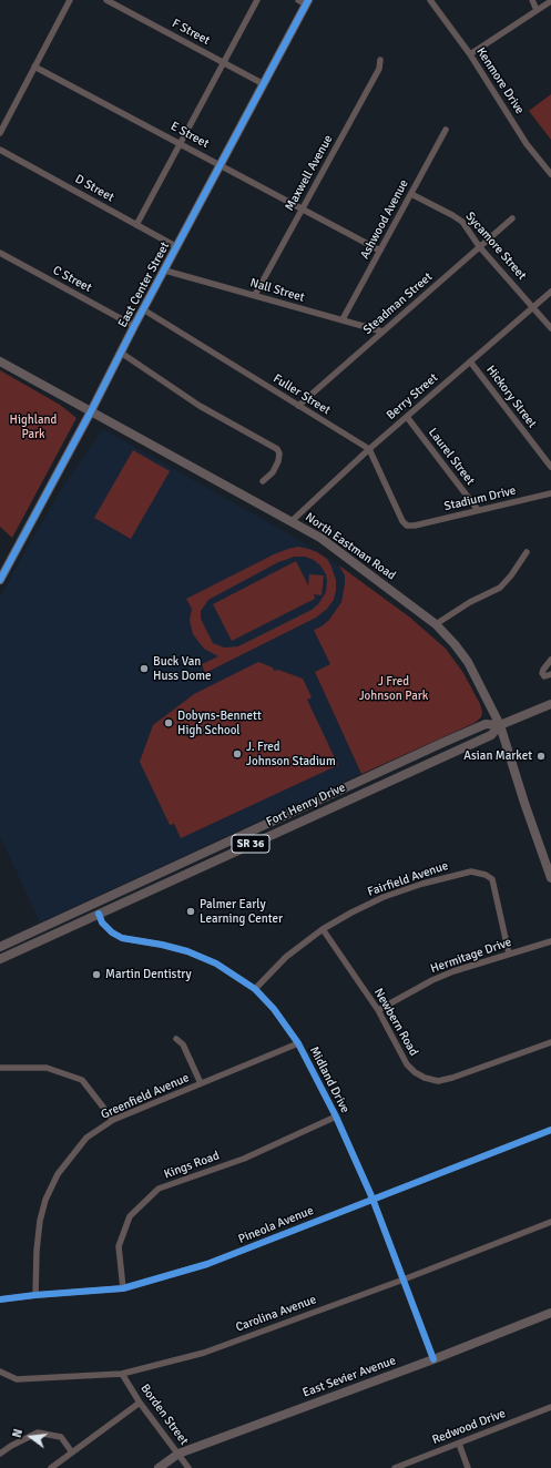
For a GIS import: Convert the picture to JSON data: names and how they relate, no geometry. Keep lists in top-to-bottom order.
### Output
{
  "streets": {
    "main road": ["Fort Henry Drive", "SR 36"],
    "street": [
      "F Street",
      "Kenmore Drive",
      "E Street",
      "Maxwell Avenue",
      "D Street",
      "Ashwood Avenue",
      "Sycamore Street",
      "C Street",
      "East Center Street",
      "Nall Street",
      "Steadman Street",
      "Fuller Street",
      "Berry Street",
      "Hickory Street",
      "Laurel Street",
      "Stadium Drive",
      "North Eastman Road",
      "Fairfield Avenue",
      "Hermitage Drive",
      "Newbern Road",
      "Midland Drive",
      "Greenfield Avenue",
      "Kings Road",
      "Pineola Avenue",
      "Carolina Avenue",
      "East Sevier Avenue",
      "Borden Street",
      "Redwood Drive"
    ]
  },
  "crossings": [
    ["F Street", "East Center Street"],
    ["E Street", "Maxwell Avenue"],
    ["E Street", "Ashwood Avenue"],
    ["E Street", "East Center Street"],
    ["Maxwell Avenue", "Nall Street"],
    ["D Street", "East Center Street"],
    ["Ashwood Avenue", "Sycamore Street"],
    ["Ashwood Avenue", "Nall Street"],
    ["Sycamore Street", "Steadman Street"],
    ["Sycamore Street", "Berry Street"],
    ["C Street", "East Center Street"],
    ["East Center Street", "Nall Street"],
    ["East Center Street", "Fuller Street"],
    ["East Center Street", "North Eastman Road"],
    ["Nall Street", "Steadman Street"],
    ["Steadman Street", "Fuller Street"],
    ["Fuller Street", "Berry Street"],
    ["Fuller Street", "Stadium Drive"],
    ["Berry Street", "Hickory Street"],
    ["Berry Street", "Laurel Street"],
    ["Berry Street", "Stadium Drive"],
    ["Berry Street", "North Eastman Road"],
    ["Laurel Street", "Stadium Drive"],
    ["North Eastman Road", "Fort Henry Drive"],
    ["Fort Henry Drive", "Midland Drive"],
    ["Fairfield Avenue", "Hermitage Drive"],
    ["Fairfield Avenue", "Newbern Road"],
    ["Fairfield Avenue", "Midland Drive"],
    ["Hermitage Drive", "Newbern Road"],
    ["Midland Drive", "Greenfield Avenue"],
    ["Midland Drive", "Kings Road"],
    ["Midland Drive", "Pineola Avenue"],
    ["Midland Drive", "Carolina Avenue"],
    ["Midland Drive", "East Sevier Avenue"],
    ["Greenfield Avenue", "Pineola Avenue"],
    ["Kings Road", "Pineola Avenue"],
    ["Carolina Avenue", "Borden Street"],
    ["East Sevier Avenue", "Borden Street"]
  ],
  "parks": ["Highland Park", "J Fred Johnson Park"],
  "places": [
    "Buck Van Huss Dome",
    "Dobyns-Bennett High School",
    "J. Fred Johnson Stadium",
    "Asian Market",
    "Palmer Early Learning Center",
    "Martin Dentistry"
  ],
  "north": "left"
}
